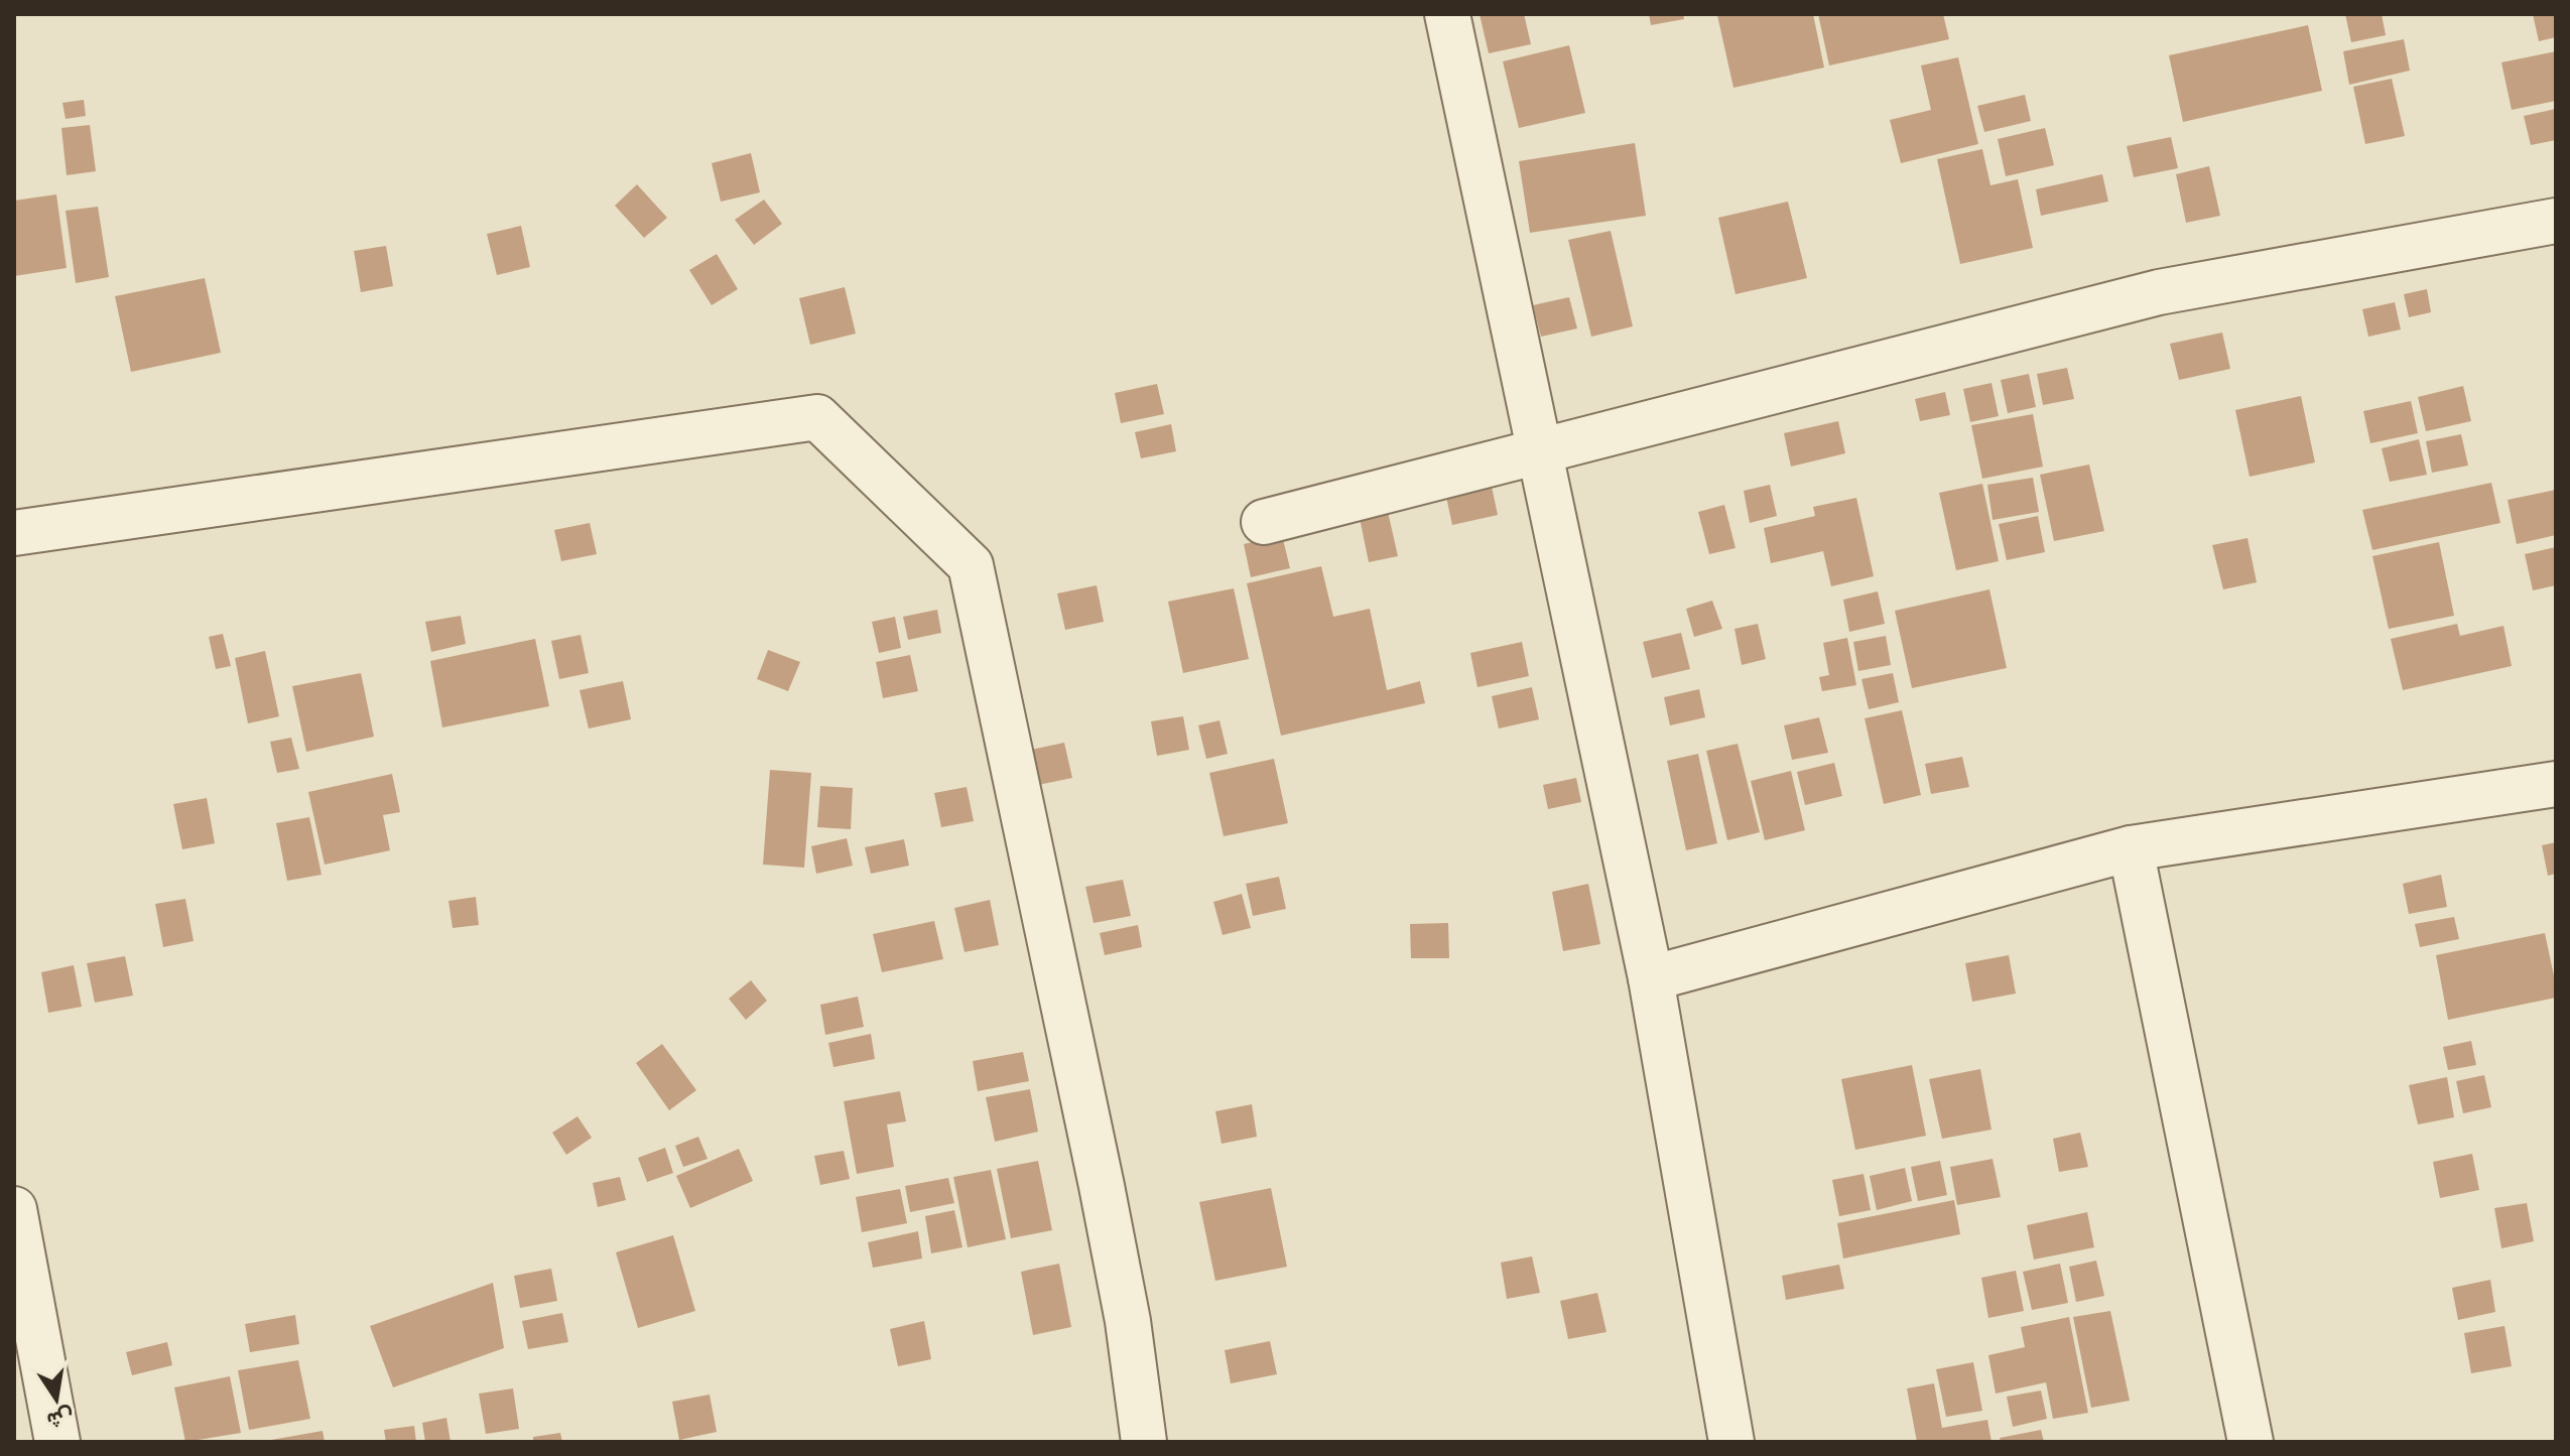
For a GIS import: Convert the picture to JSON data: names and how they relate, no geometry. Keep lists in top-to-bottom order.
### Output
{
  "north": "bottom"
}
